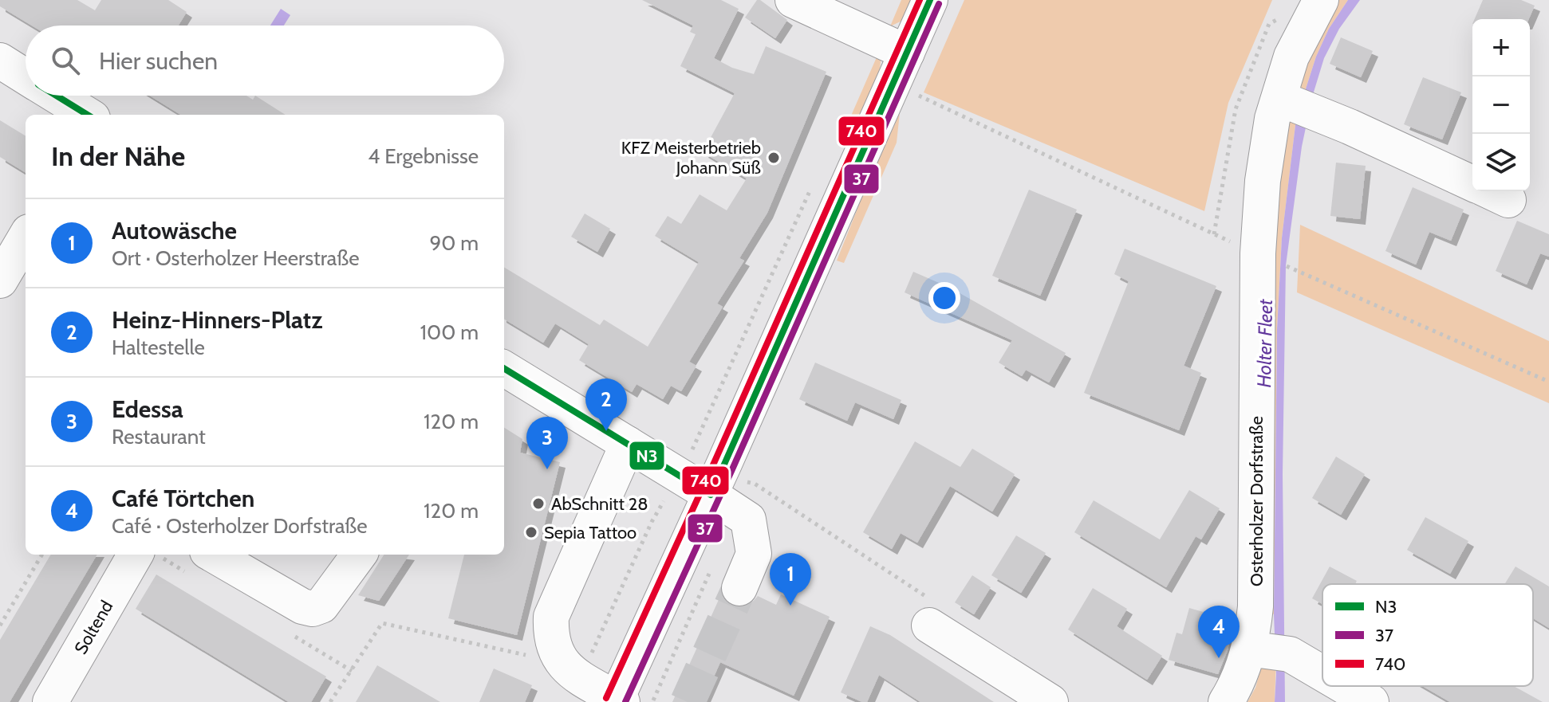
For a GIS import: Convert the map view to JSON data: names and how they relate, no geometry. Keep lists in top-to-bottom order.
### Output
{
  "streets": {
    "street": ["Osterholzer Dorfstraße", "Soltend"]
  },
  "water": ["Holter Fleet"],
  "places": ["KFZ Meisterbetrieb Johann Süß", "AbSchnitt 28", "Sepia Tattoo"],
  "lines": ["transit line N3", "transit line 740", "transit line 37"],
  "legend": ["N3", "37", "740"],
  "page": {
    "map_buttons": ["+", "−"],
    "search": "Hier suchen",
    "heading": ["In der Nähe", "4 Ergebnisse"],
    "list": [
      {
        "mark": "1",
        "name": "Autowäsche",
        "note": "Ort · Osterholzer Heerstraße",
        "value": "90 m"
      },
      {
        "mark": "2",
        "name": "Heinz-Hinners-Platz",
        "note": "Haltestelle",
        "value": "100 m"
      },
      {
        "mark": "3",
        "name": "Edessa",
        "note": "Restaurant",
        "value": "120 m"
      },
      {
        "mark": "4",
        "name": "Café Törtchen",
        "note": "Café · Osterholzer Dorfstraße",
        "value": "120 m"
      }
    ],
    "pins": [
      "2",
      "3",
      "1",
      "4"
    ]
  }
}
